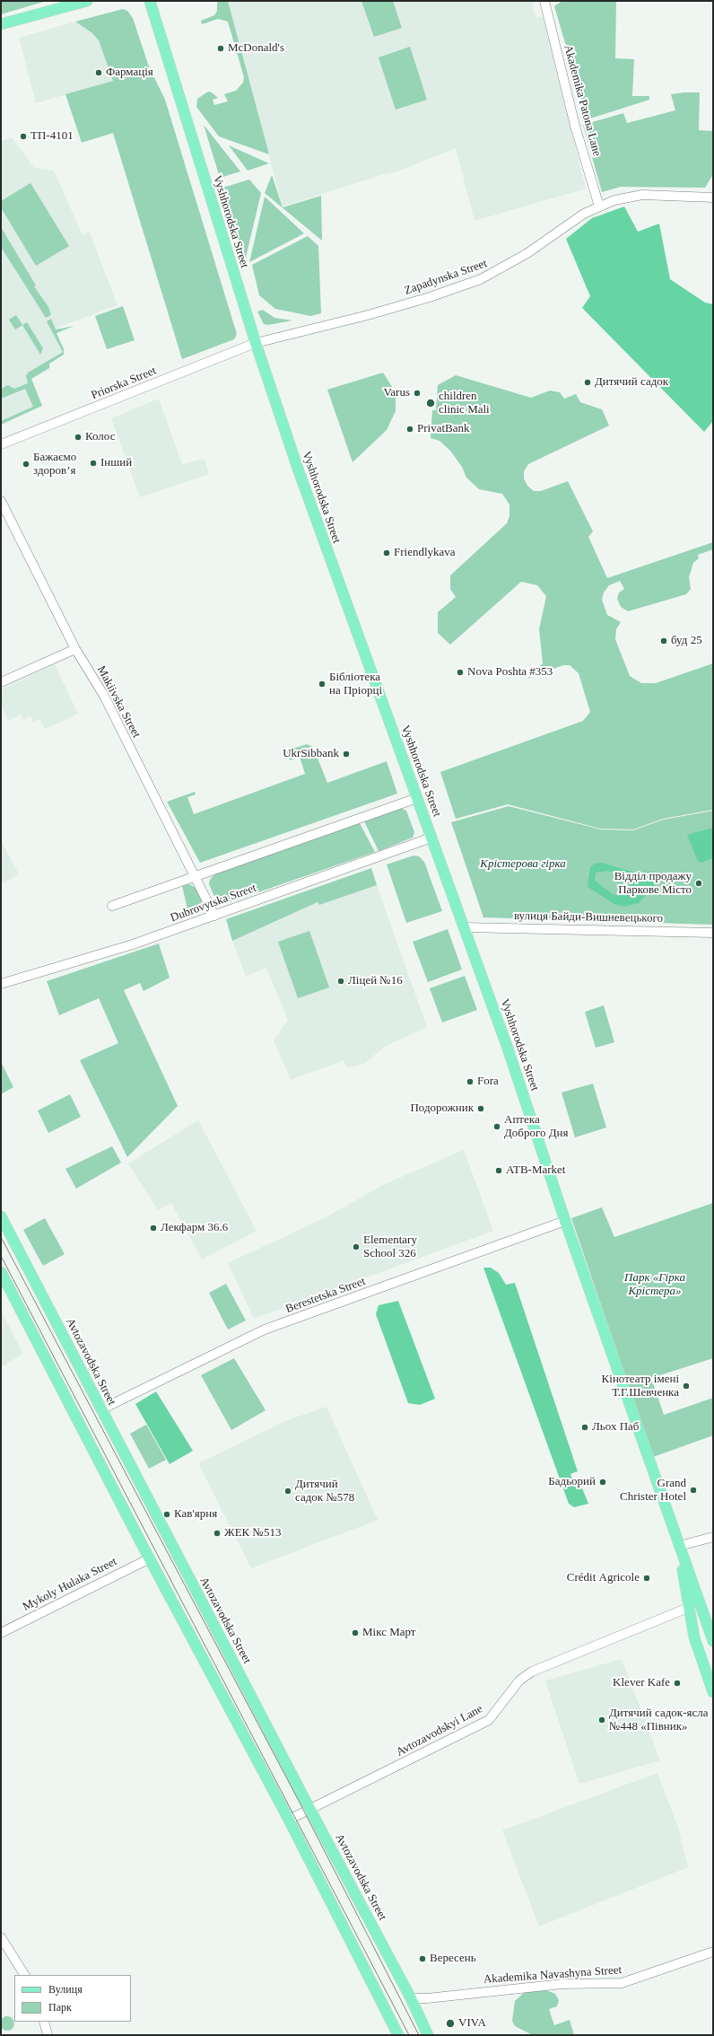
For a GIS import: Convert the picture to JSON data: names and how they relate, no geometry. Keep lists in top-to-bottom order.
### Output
{
  "streets": {
    "main road": ["Vyshhorodska Street", "Avtozavodska Street"],
    "street": [
      "Akademika Patona Lane",
      "Zapadynska Street",
      "Priorska Street",
      "Makiivska Street",
      "Dubrovytska Street",
      "вулиця Байди-Вишневецького",
      "Berestetska Street",
      "Mykoly Hulaka Street",
      "Avtozavodskyi Lane",
      "Akademika Navashyna Street"
    ]
  },
  "crossings": [
    ["Akademika Patona Lane", "Zapadynska Street"],
    ["Vyshhorodska Street", "Zapadynska Street"],
    ["Vyshhorodska Street", "Priorska Street"],
    ["Vyshhorodska Street", "Dubrovytska Street"],
    ["Vyshhorodska Street", "вулиця Байди-Вишневецького"],
    ["Vyshhorodska Street", "Berestetska Street"],
    ["Vyshhorodska Street", "Avtozavodskyi Lane"],
    ["Zapadynska Street", "Priorska Street"],
    ["Makiivska Street", "Dubrovytska Street"],
    ["Berestetska Street", "Avtozavodska Street"],
    ["Avtozavodska Street", "Avtozavodskyi Lane"],
    ["Avtozavodska Street", "Akademika Navashyna Street"]
  ],
  "parks": ["Крістерова гірка", "Парк «Гірка Крістера»"],
  "places": [
    "McDonald's",
    "Фармація",
    "ТП-4101",
    "Дитячий садок",
    "Varus",
    "children clinic Mali",
    "PrivatBank",
    "Колос",
    "Інший",
    "Бажаємо здоровʼя",
    "Friendlykava",
    "буд 25",
    "Nova Poshta #353",
    "Бібліотека на Пріорці",
    "UkrSibbank",
    "Відділ продажу Паркове Місто",
    "Ліцей №16",
    "Fora",
    "Подорожник",
    "Аптека Доброго Дня",
    "ATB-Market",
    "Лекфарм 36.6",
    "Elementary School 326",
    "Кінотеатр імені Т.Г.Шевченка",
    "Льох Паб",
    "Бадьорий",
    "Grand Christer Hotel",
    "Дитячий садок №578",
    "Кав'ярня",
    "ЖЕК №513",
    "Crédit Agricole",
    "Мікс Март",
    "Klever Kafe",
    "Дитячий садок-ясла №448 «Півник»",
    "Вересень",
    "VIVA"
  ],
  "legend": ["Вулиця", "Парк"]
}
